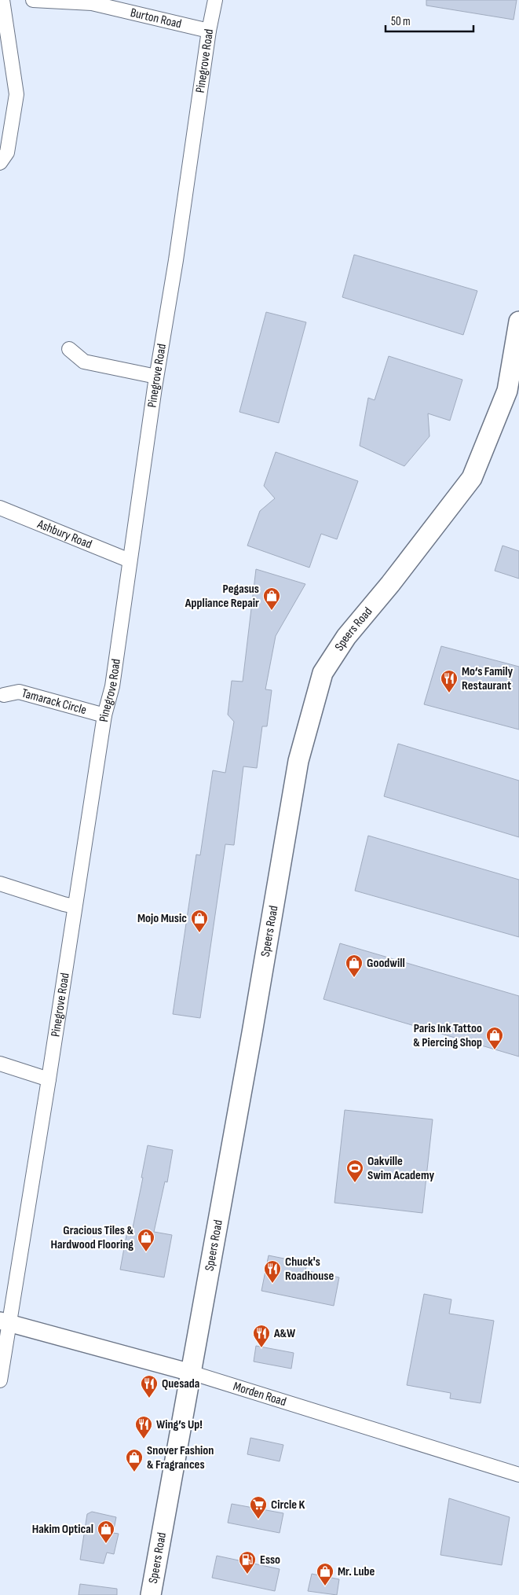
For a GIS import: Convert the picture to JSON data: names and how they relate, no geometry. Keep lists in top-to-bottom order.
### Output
{
  "streets": {
    "main road": ["Speers Road"],
    "street": [
      "Burton Road",
      "Pinegrove Road",
      "Ashbury Road",
      "Tamarack Circle",
      "Morden Road"
    ]
  },
  "crossings": [
    ["Burton Road", "Pinegrove Road"],
    ["Pinegrove Road", "Ashbury Road"],
    ["Pinegrove Road", "Tamarack Circle"],
    ["Pinegrove Road", "Morden Road"],
    ["Speers Road", "Morden Road"]
  ],
  "places": {
    "shop": [
      "Pegasus Appliance Repair",
      "Mojo Music",
      "Goodwill",
      "Paris Ink Tattoo & Piercing Shop",
      "Gracious Tiles & Hardwood Flooring",
      "Snover Fashion & Fragrances",
      "Hakim Optical",
      "Mr. Lube"
    ],
    "restaurant": [
      "Mo‘s Family Restaurant",
      "Chuck's Roadhouse",
      "A&W",
      "Quesada",
      "Wing’s Up!"
    ],
    "sports": ["Oakville Swim Academy"],
    "supermarket": ["Circle K"],
    "fuel station": ["Esso"]
  },
  "scale_bar": "50 m"
}
